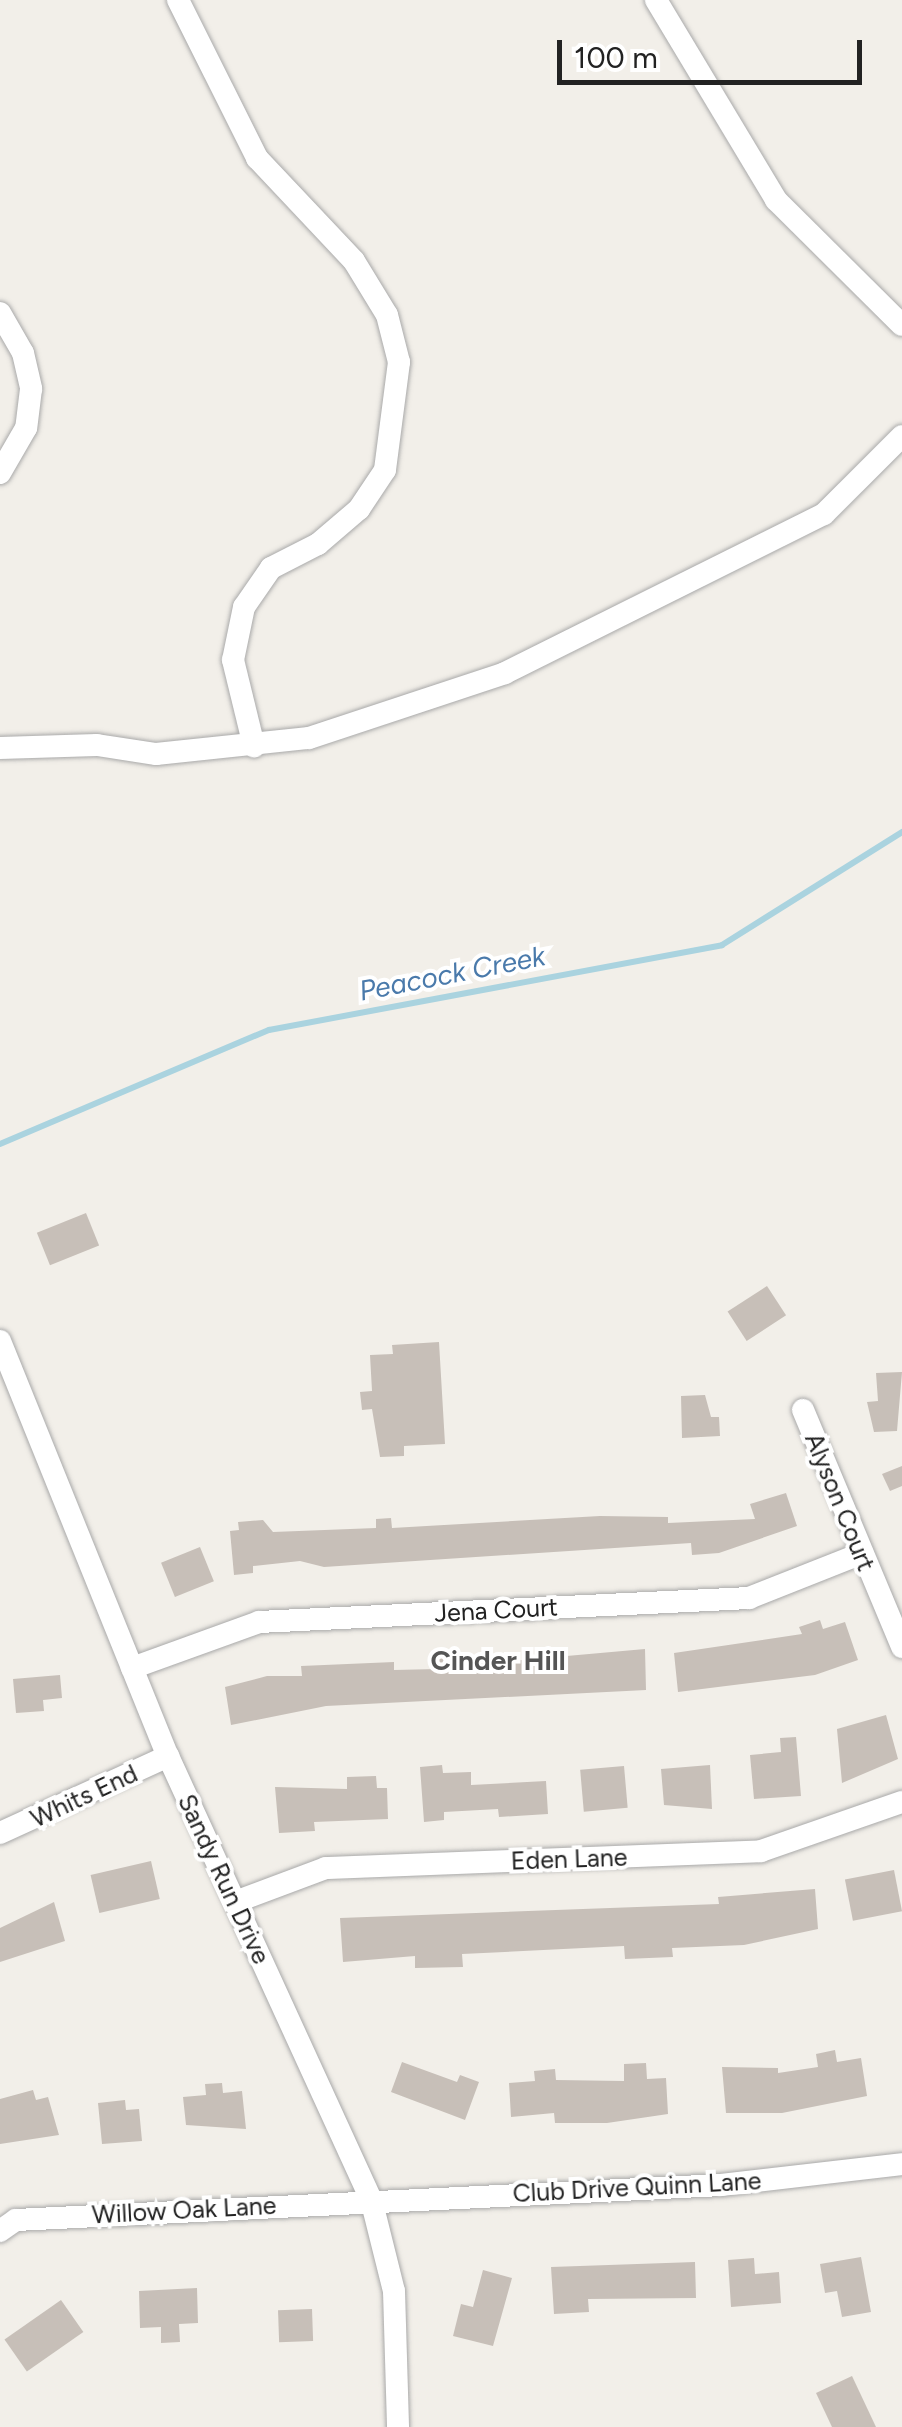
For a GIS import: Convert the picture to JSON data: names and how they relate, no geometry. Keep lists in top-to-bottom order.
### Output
{
  "streets": {
    "street": [
      "Alyson Court",
      "Jena Court",
      "Whits End",
      "Eden Lane",
      "Sandy Run Drive",
      "Club Drive Quinn Lane",
      "Willow Oak Lane"
    ]
  },
  "crossings": [
    ["Alyson Court", "Jena Court"],
    ["Jena Court", "Sandy Run Drive"],
    ["Whits End", "Sandy Run Drive"],
    ["Eden Lane", "Sandy Run Drive"],
    ["Sandy Run Drive", "Club Drive Quinn Lane"],
    ["Sandy Run Drive", "Willow Oak Lane"],
    ["Club Drive Quinn Lane", "Willow Oak Lane"]
  ],
  "districts": ["Cinder Hill"],
  "water": ["Peacock Creek"],
  "scale_bar": "100 m"
}
